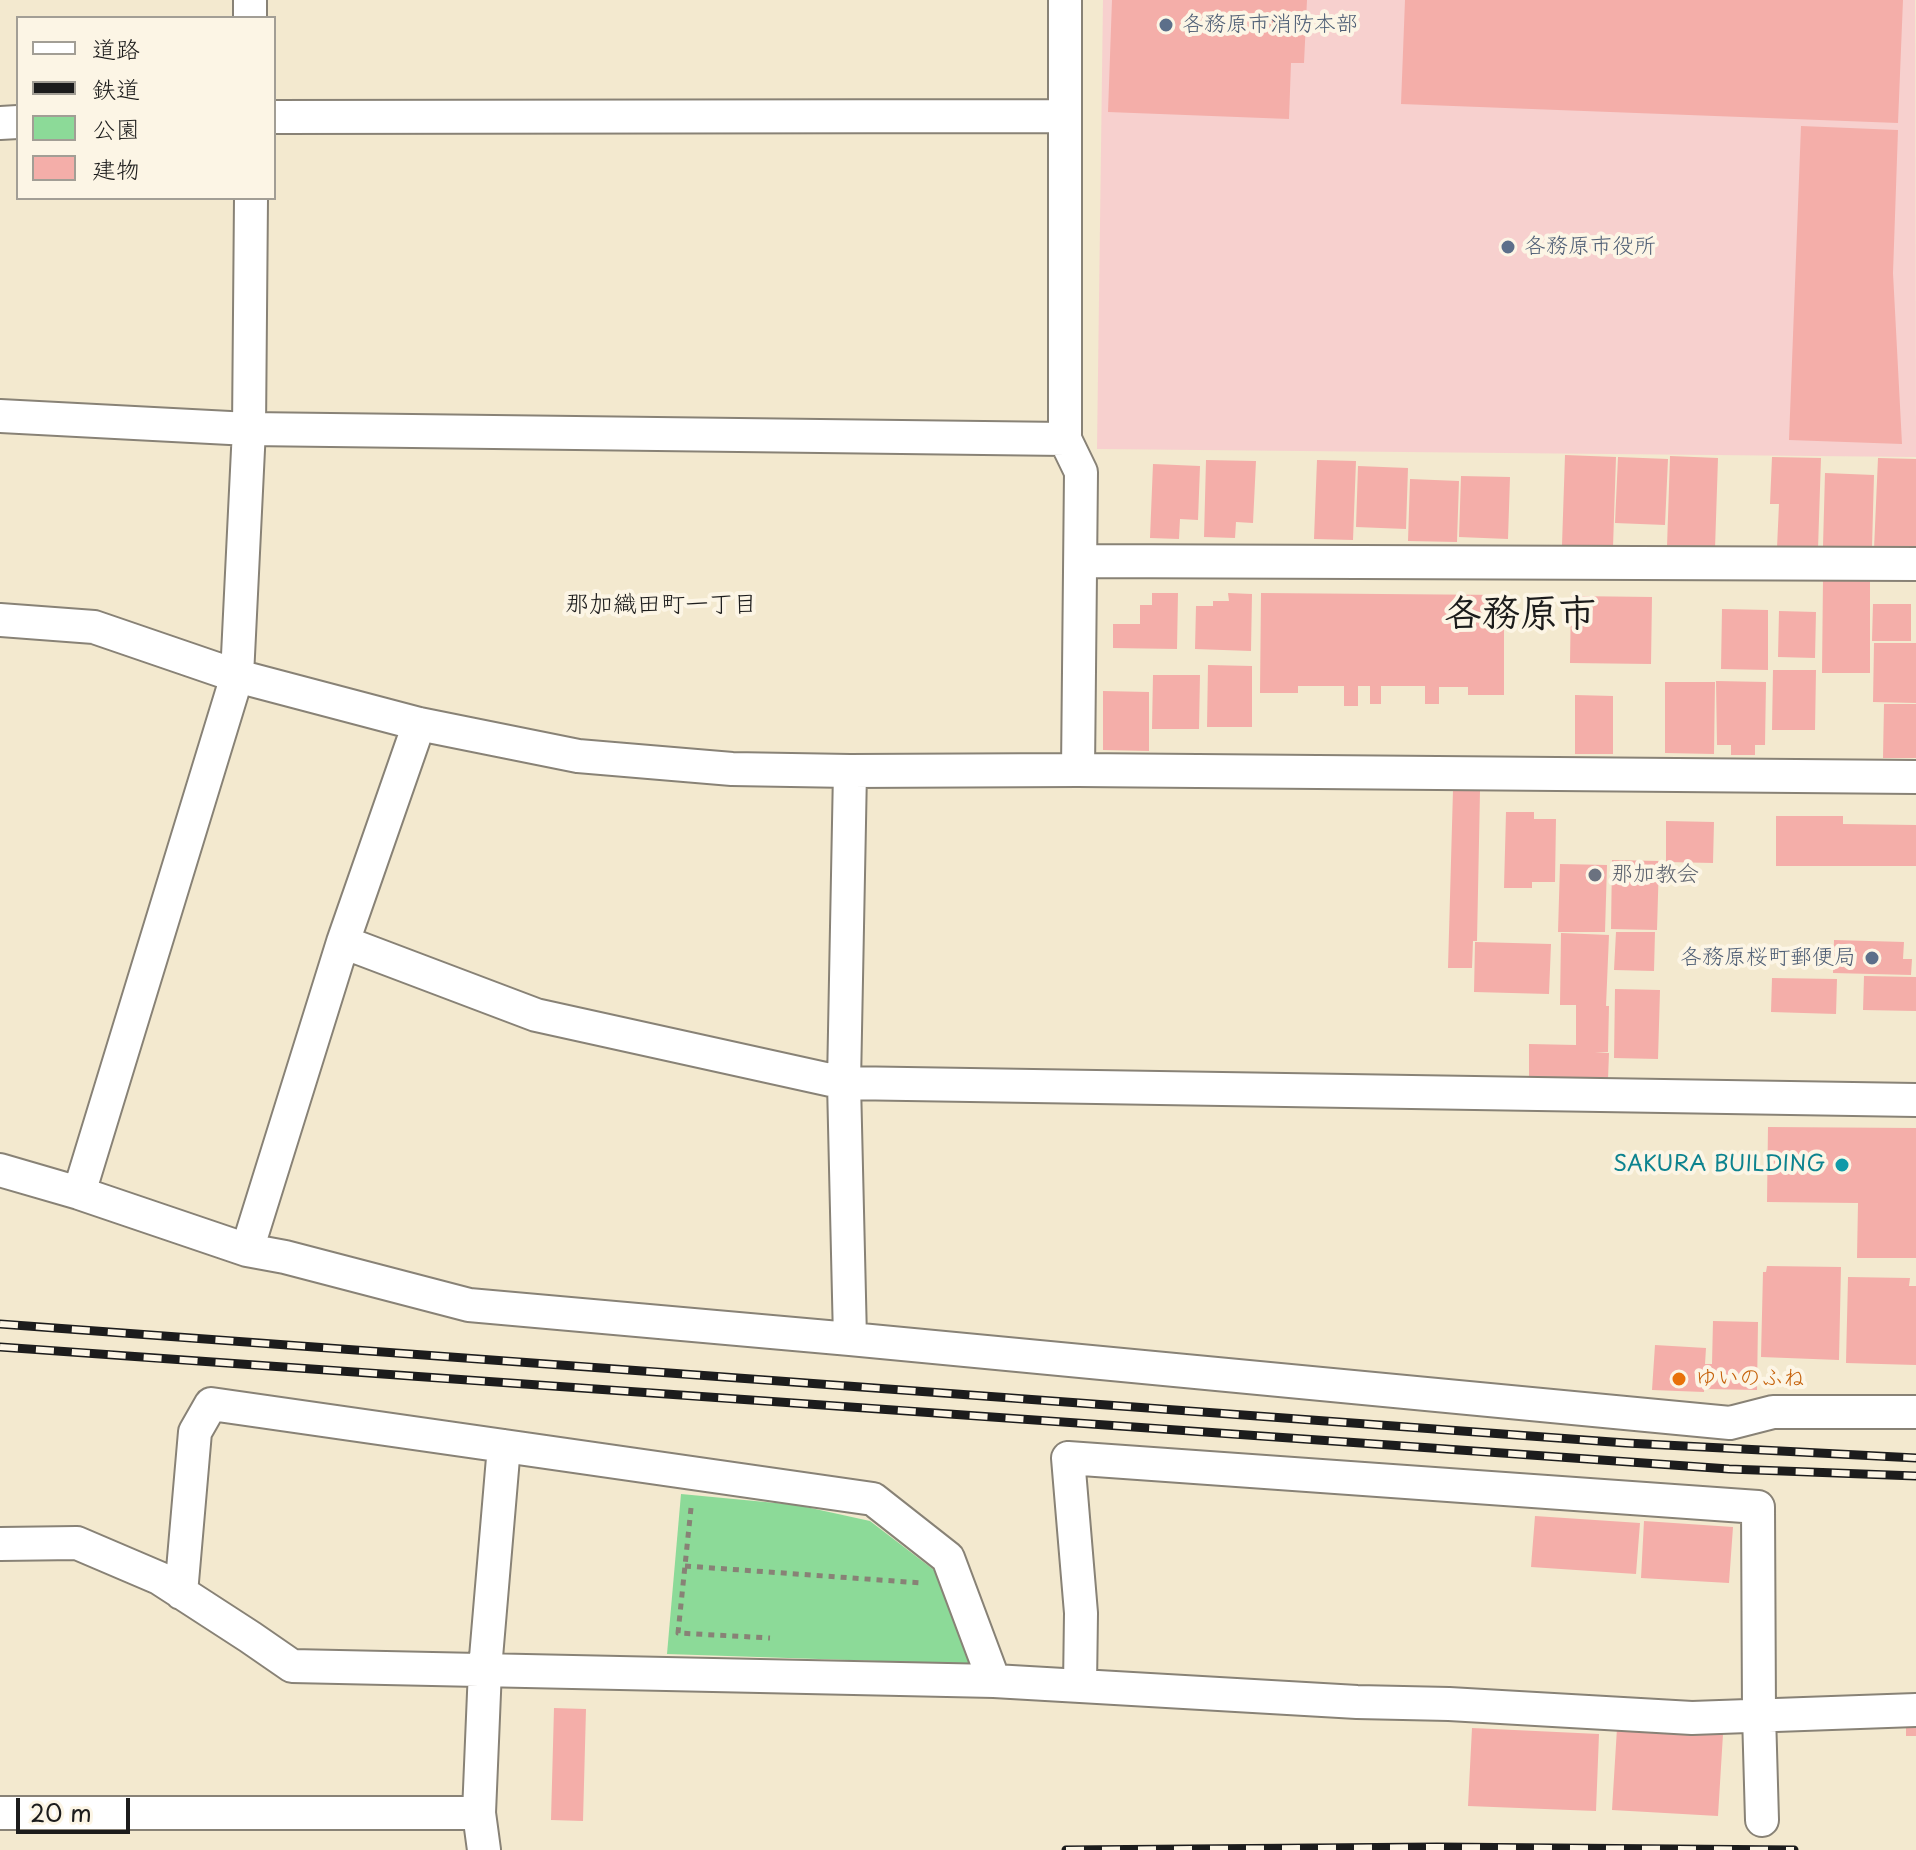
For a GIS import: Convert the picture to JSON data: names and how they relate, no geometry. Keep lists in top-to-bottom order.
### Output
{
  "districts": ["那加織田町一丁目", "各務原市"],
  "places": [
    "各務原市消防本部",
    "各務原市役所",
    "那加教会",
    "各務原桜町郵便局",
    "SAKURA BUILDING",
    "ゆいのふね"
  ],
  "legend": [
    "道路",
    "鉄道",
    "公園",
    "建物"
  ],
  "scale_bar": "20 m"
}
